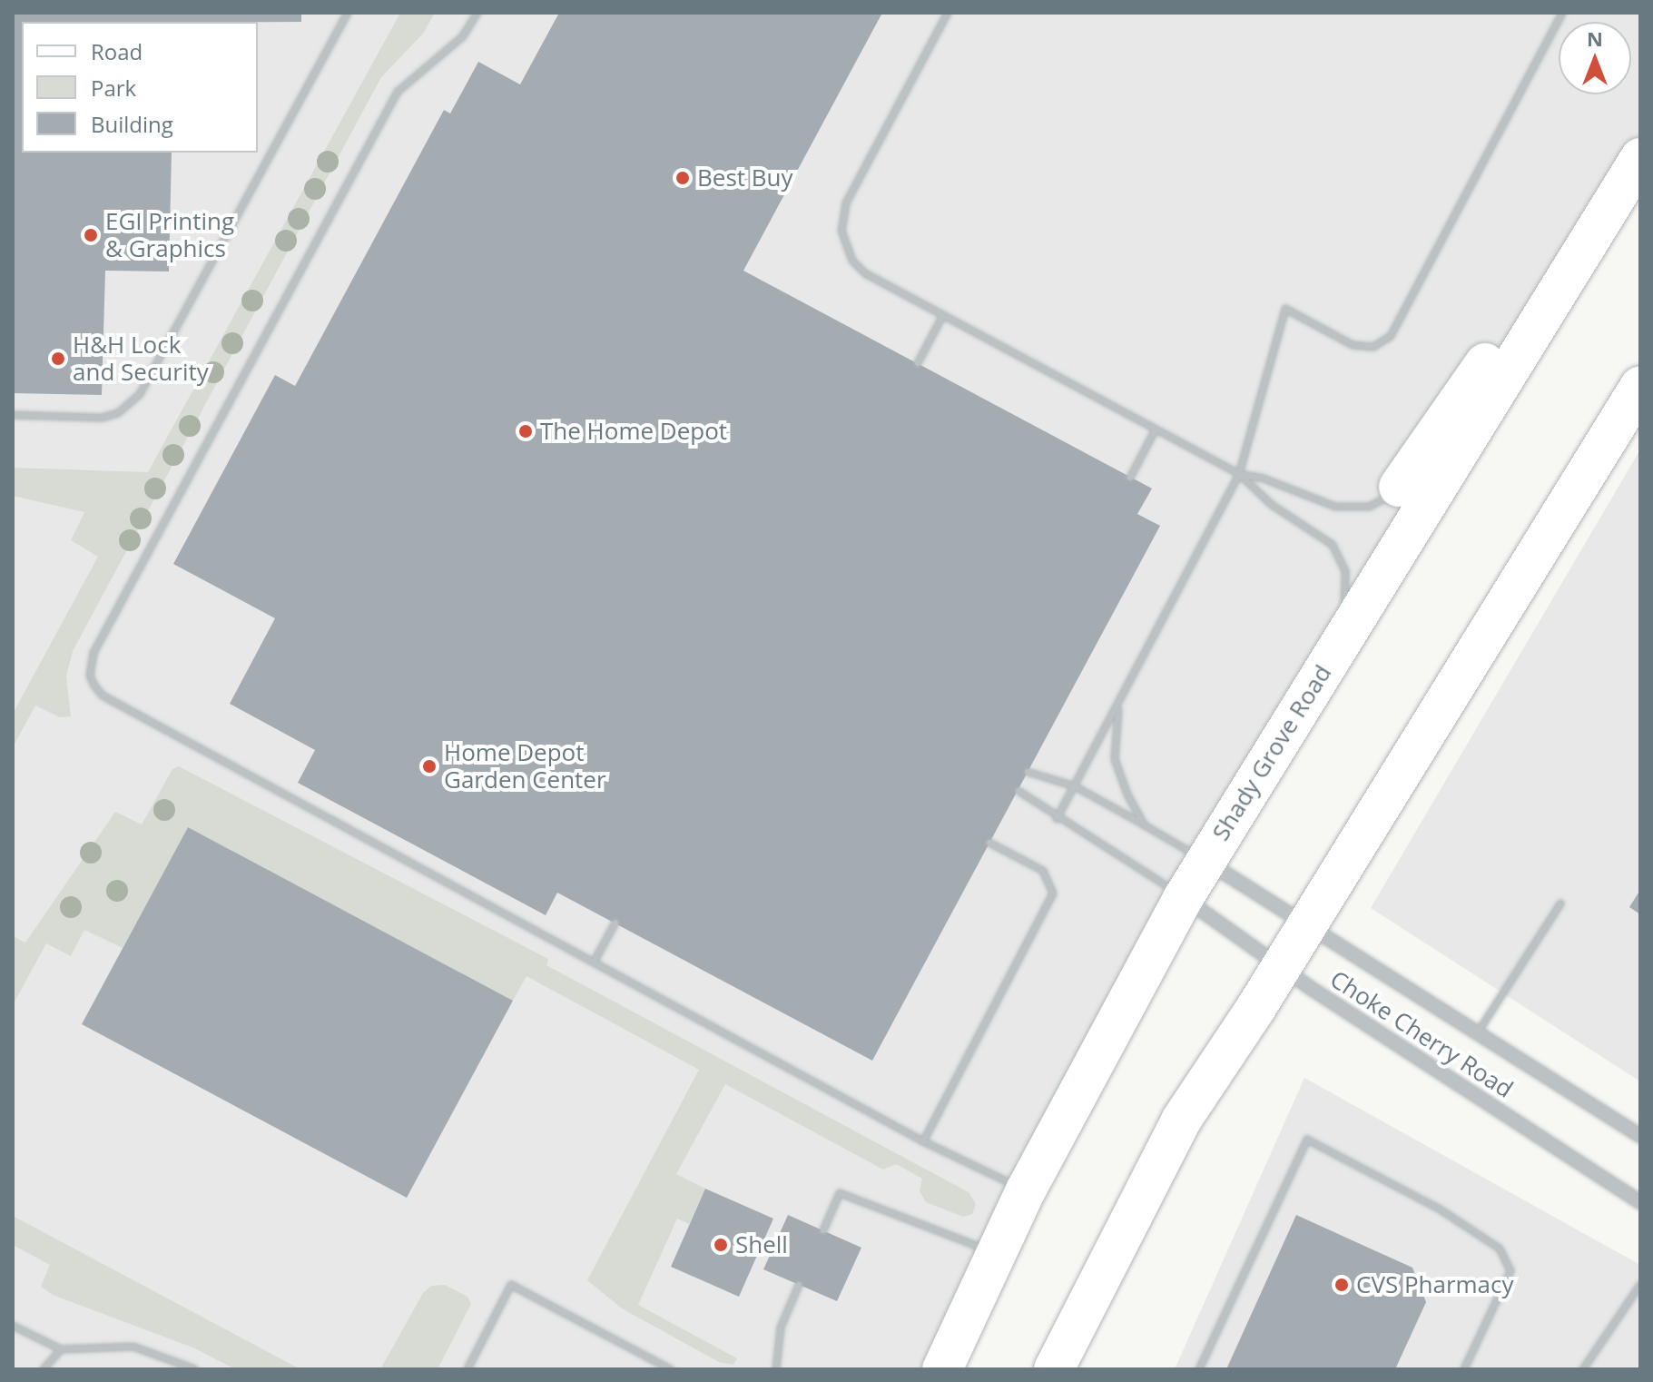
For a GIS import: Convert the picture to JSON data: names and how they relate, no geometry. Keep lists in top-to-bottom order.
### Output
{
  "streets": {
    "main road": ["Shady Grove Road"],
    "street": ["Choke Cherry Road"]
  },
  "crossings": [
    ["Shady Grove Road", "Choke Cherry Road"]
  ],
  "places": [
    "Best Buy",
    "EGI Printing & Graphics",
    "H&H Lock and Security",
    "The Home Depot",
    "Home Depot Garden Center",
    "Shell",
    "CVS Pharmacy"
  ],
  "legend": ["Road", "Park", "Building"],
  "north": "top"
}
